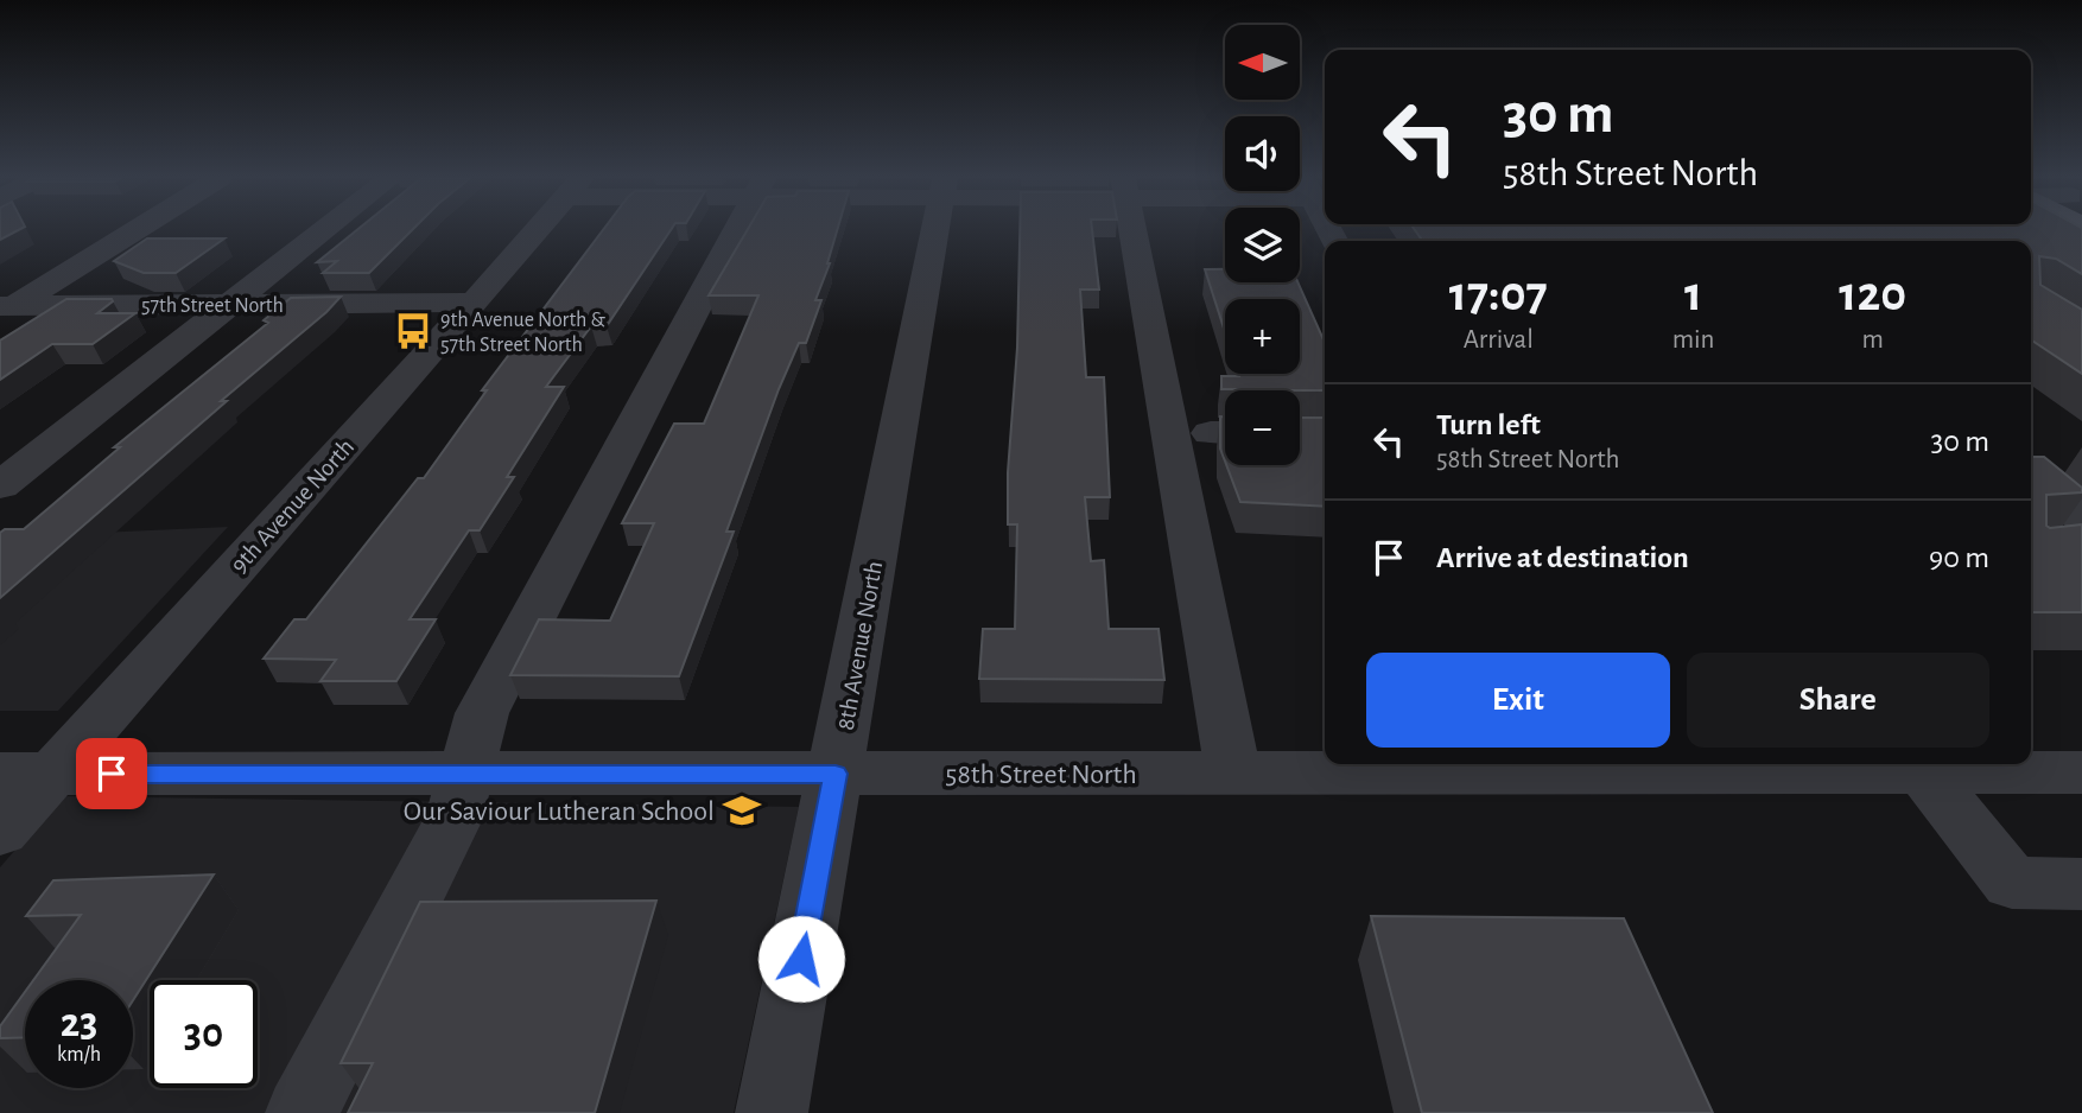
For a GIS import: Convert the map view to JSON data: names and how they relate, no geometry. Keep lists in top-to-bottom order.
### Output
{
  "streets": {
    "street": [
      "57th Street North",
      "9th Avenue North",
      "8th Avenue North",
      "58th Street North"
    ]
  },
  "crossings": [
    ["57th Street North", "9th Avenue North"],
    ["9th Avenue North", "58th Street North"],
    ["8th Avenue North", "58th Street North"]
  ],
  "places": {
    "bus stop": ["9th Avenue North & 57th Street North"],
    "school or university": ["Our Saviour Lutheran School"]
  },
  "north": "left",
  "page": {
    "map_buttons": ["+", "−"],
    "turn": ["30 m", "58th Street North"],
    "eta": [
      "17:07",
      "Arrival",
      "1",
      "min",
      "120",
      "m"
    ],
    "list": [
      {
        "name": "Turn left",
        "note": "58th Street North",
        "value": "30 m"
      },
      {
        "name": "Arrive at destination",
        "value": "90 m"
      }
    ],
    "buttons": ["Exit", "Share"],
    "speed": "23 km/h",
    "limit": "30"
  }
}
